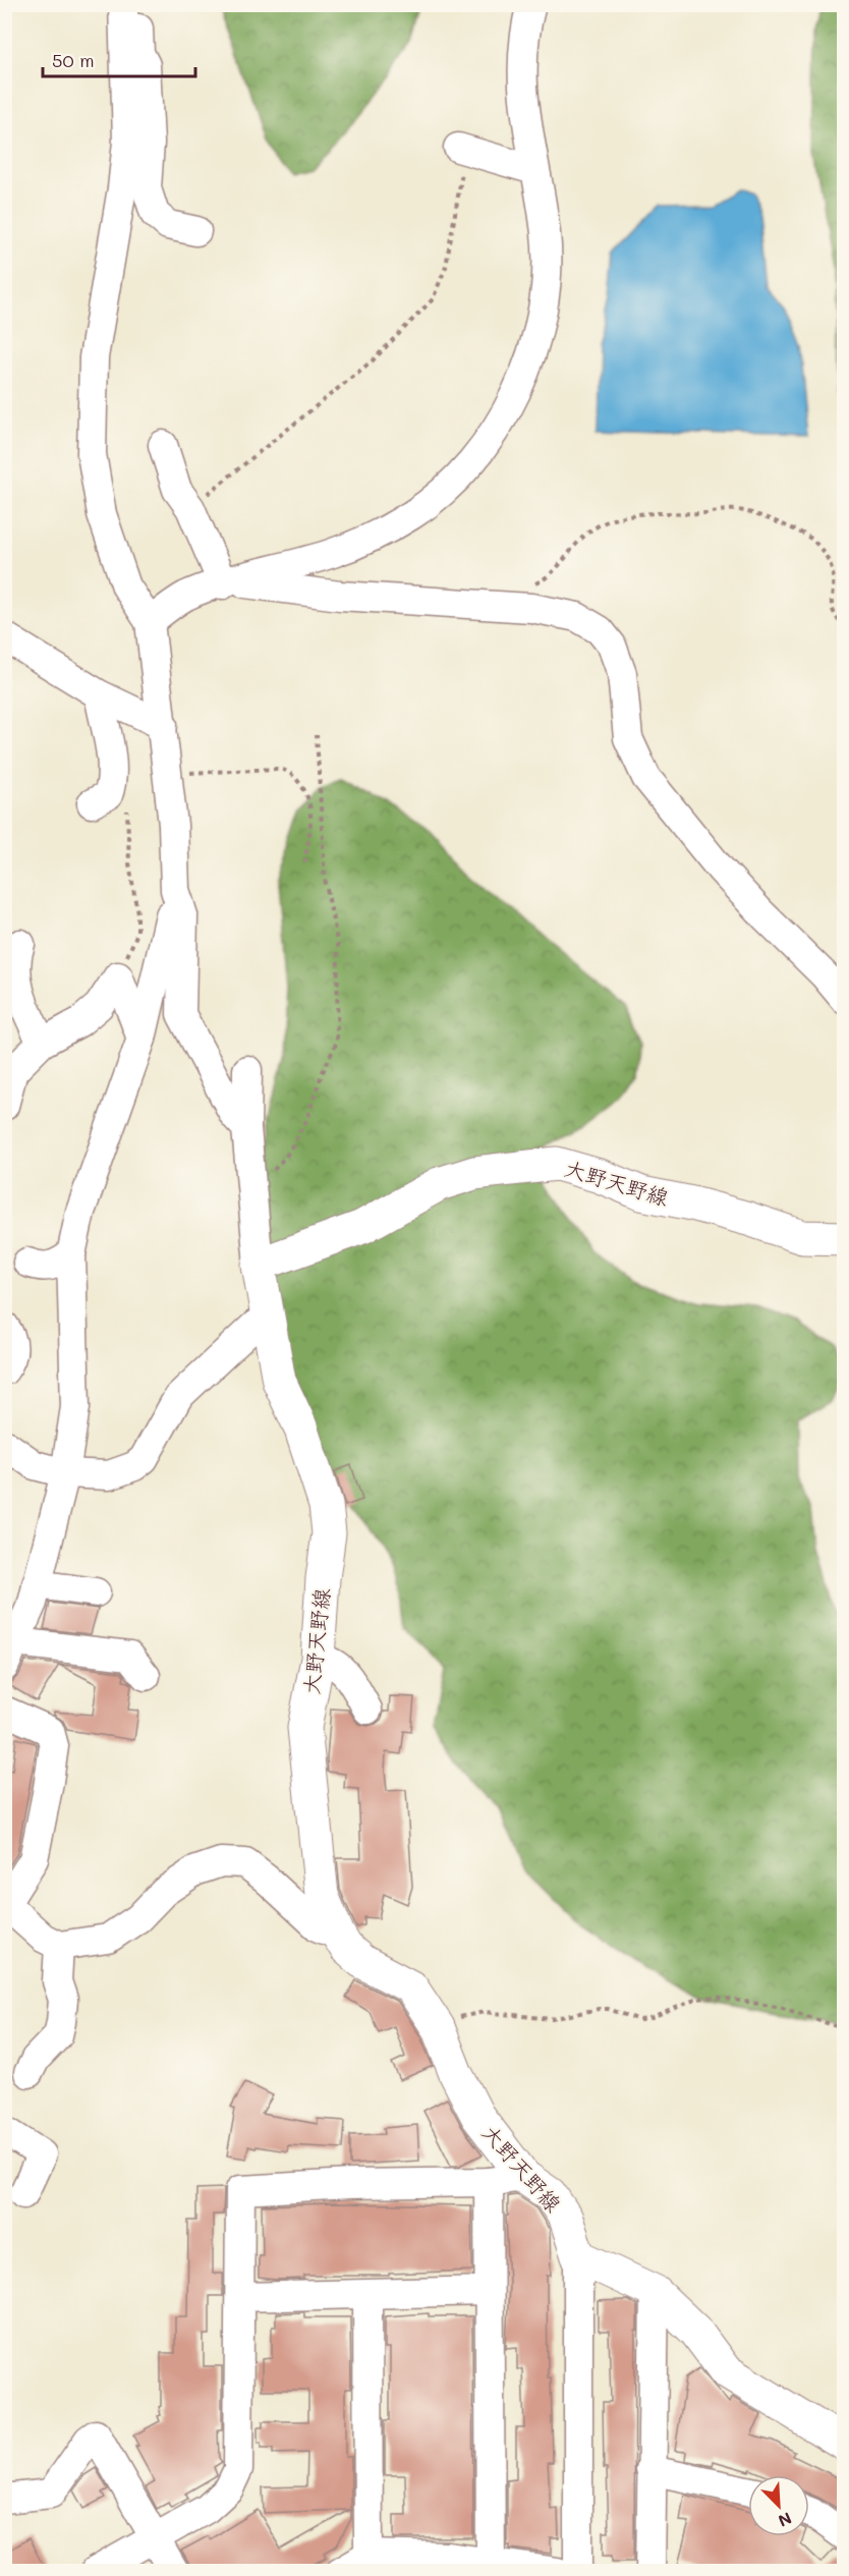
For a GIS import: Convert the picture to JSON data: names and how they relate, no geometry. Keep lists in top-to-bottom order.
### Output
{
  "streets": {
    "main road": ["大野天野線"]
  },
  "scale_bar": "50 m",
  "north": "bottom right"
}
